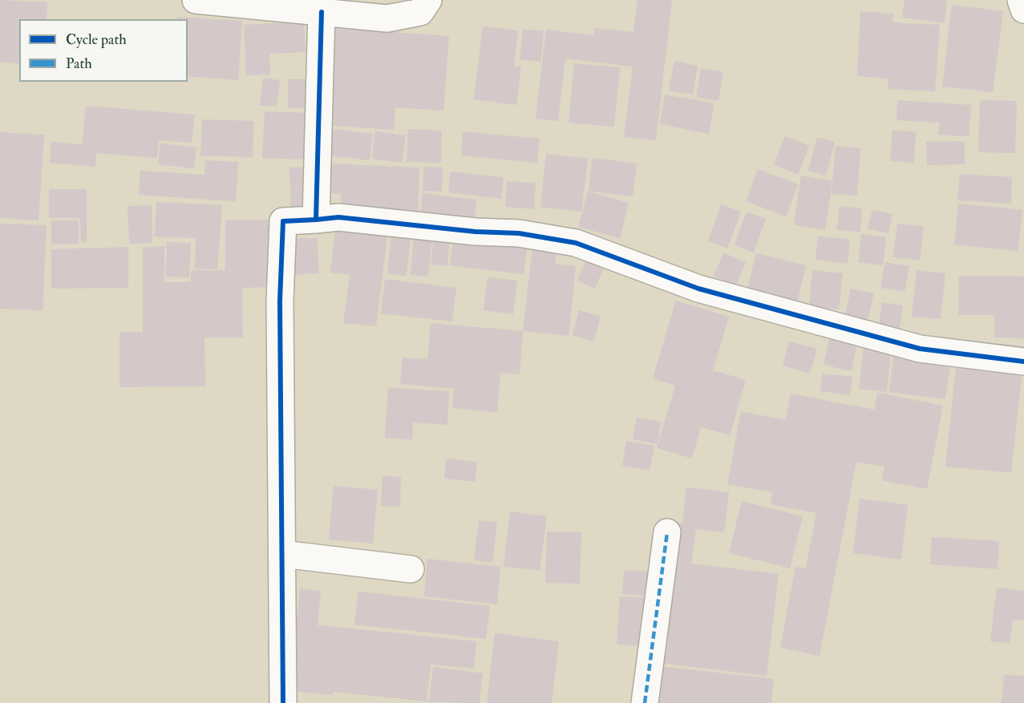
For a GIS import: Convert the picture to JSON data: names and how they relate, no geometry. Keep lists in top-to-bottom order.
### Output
{
  "legend": ["Cycle path", "Path"]
}
